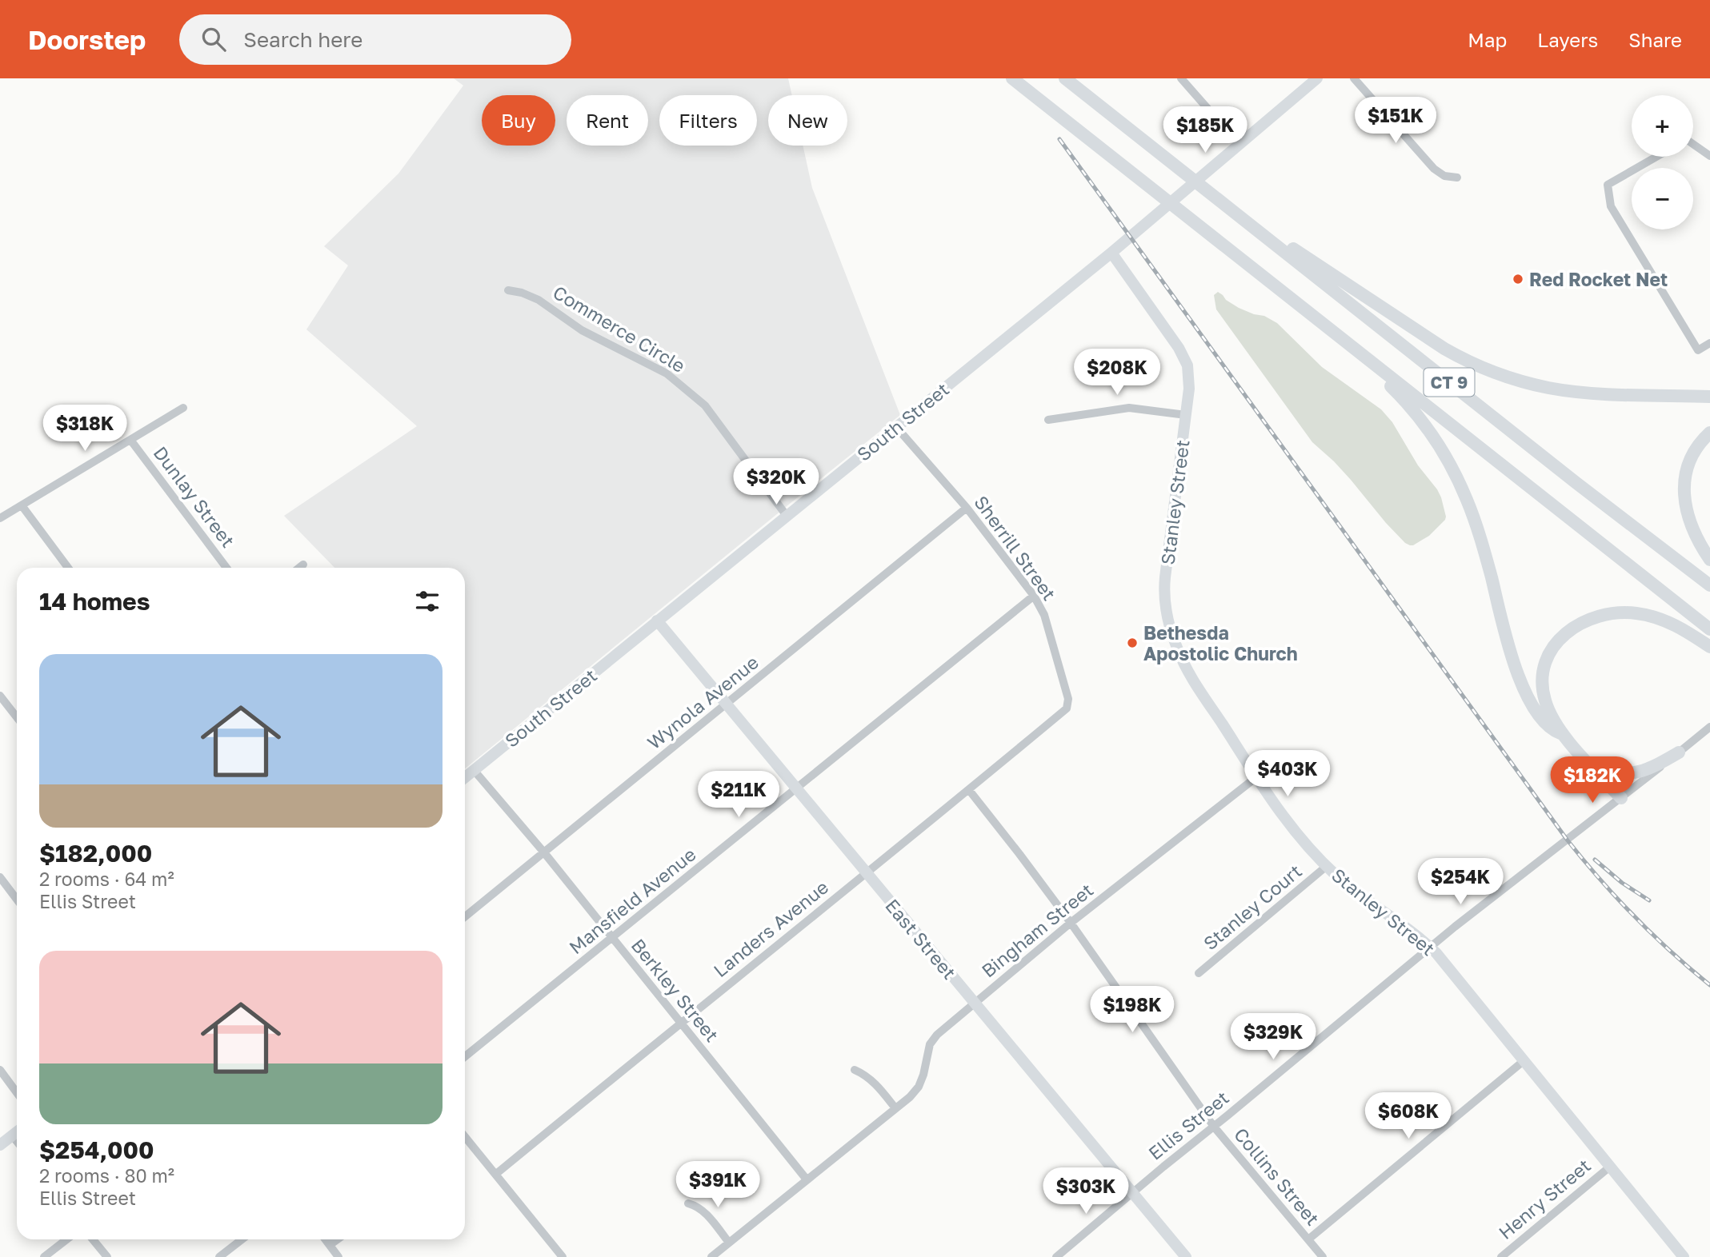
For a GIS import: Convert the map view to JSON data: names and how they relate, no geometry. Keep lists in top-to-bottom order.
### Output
{
  "streets": {
    "highway": ["CT 9"],
    "main road": ["South Street", "Stanley Street", "East Street"],
    "street": [
      "Commerce Circle",
      "Dunlay Street",
      "Sherrill Street",
      "Wynola Avenue",
      "Mansfield Avenue",
      "Stanley Court",
      "Landers Avenue",
      "Bingham Street",
      "Berkley Street",
      "Ellis Street",
      "Collins Street",
      "Henry Street"
    ]
  },
  "crossings": [
    ["Commerce Circle", "South Street"],
    ["South Street", "Stanley Street"],
    ["South Street", "Sherrill Street"],
    ["South Street", "East Street"],
    ["South Street", "Berkley Street"],
    ["Stanley Street", "Stanley Court"],
    ["Stanley Street", "Bingham Street"],
    ["Stanley Street", "Ellis Street"],
    ["Stanley Street", "Henry Street"],
    ["Sherrill Street", "Wynola Avenue"],
    ["Sherrill Street", "Mansfield Avenue"],
    ["Sherrill Street", "Landers Avenue"],
    ["Wynola Avenue", "East Street"],
    ["Wynola Avenue", "Berkley Street"],
    ["Mansfield Avenue", "East Street"],
    ["Mansfield Avenue", "Berkley Street"],
    ["Landers Avenue", "East Street"],
    ["Landers Avenue", "Berkley Street"],
    ["Landers Avenue", "Collins Street"],
    ["Bingham Street", "East Street"],
    ["Bingham Street", "Berkley Street"],
    ["Bingham Street", "Collins Street"],
    ["East Street", "Ellis Street"],
    ["Ellis Street", "Collins Street"]
  ],
  "places": ["Red Rocket Net", "Bethesda Apostolic Church"],
  "page": {
    "header": "Doorstep",
    "search": "Search here",
    "nav": ["Map", "Layers", "Share"],
    "map_buttons": ["+", "−"],
    "chip": [
      "Buy",
      "Rent",
      "Filters",
      "New"
    ],
    "price": [
      "$151K",
      "$185K",
      "$208K",
      "$318K",
      "$320K",
      "$403K",
      "$182K",
      "$211K",
      "$254K",
      "$198K",
      "$329K",
      "$608K",
      "$391K",
      "$303K"
    ],
    "heading": "14 homes",
    "list": [
      {
        "name": "$182,000",
        "note": "2 rooms · 64 m² · Ellis Street"
      },
      {
        "name": "$254,000",
        "note": "2 rooms · 80 m² · Ellis Street"
      }
    ]
  }
}
